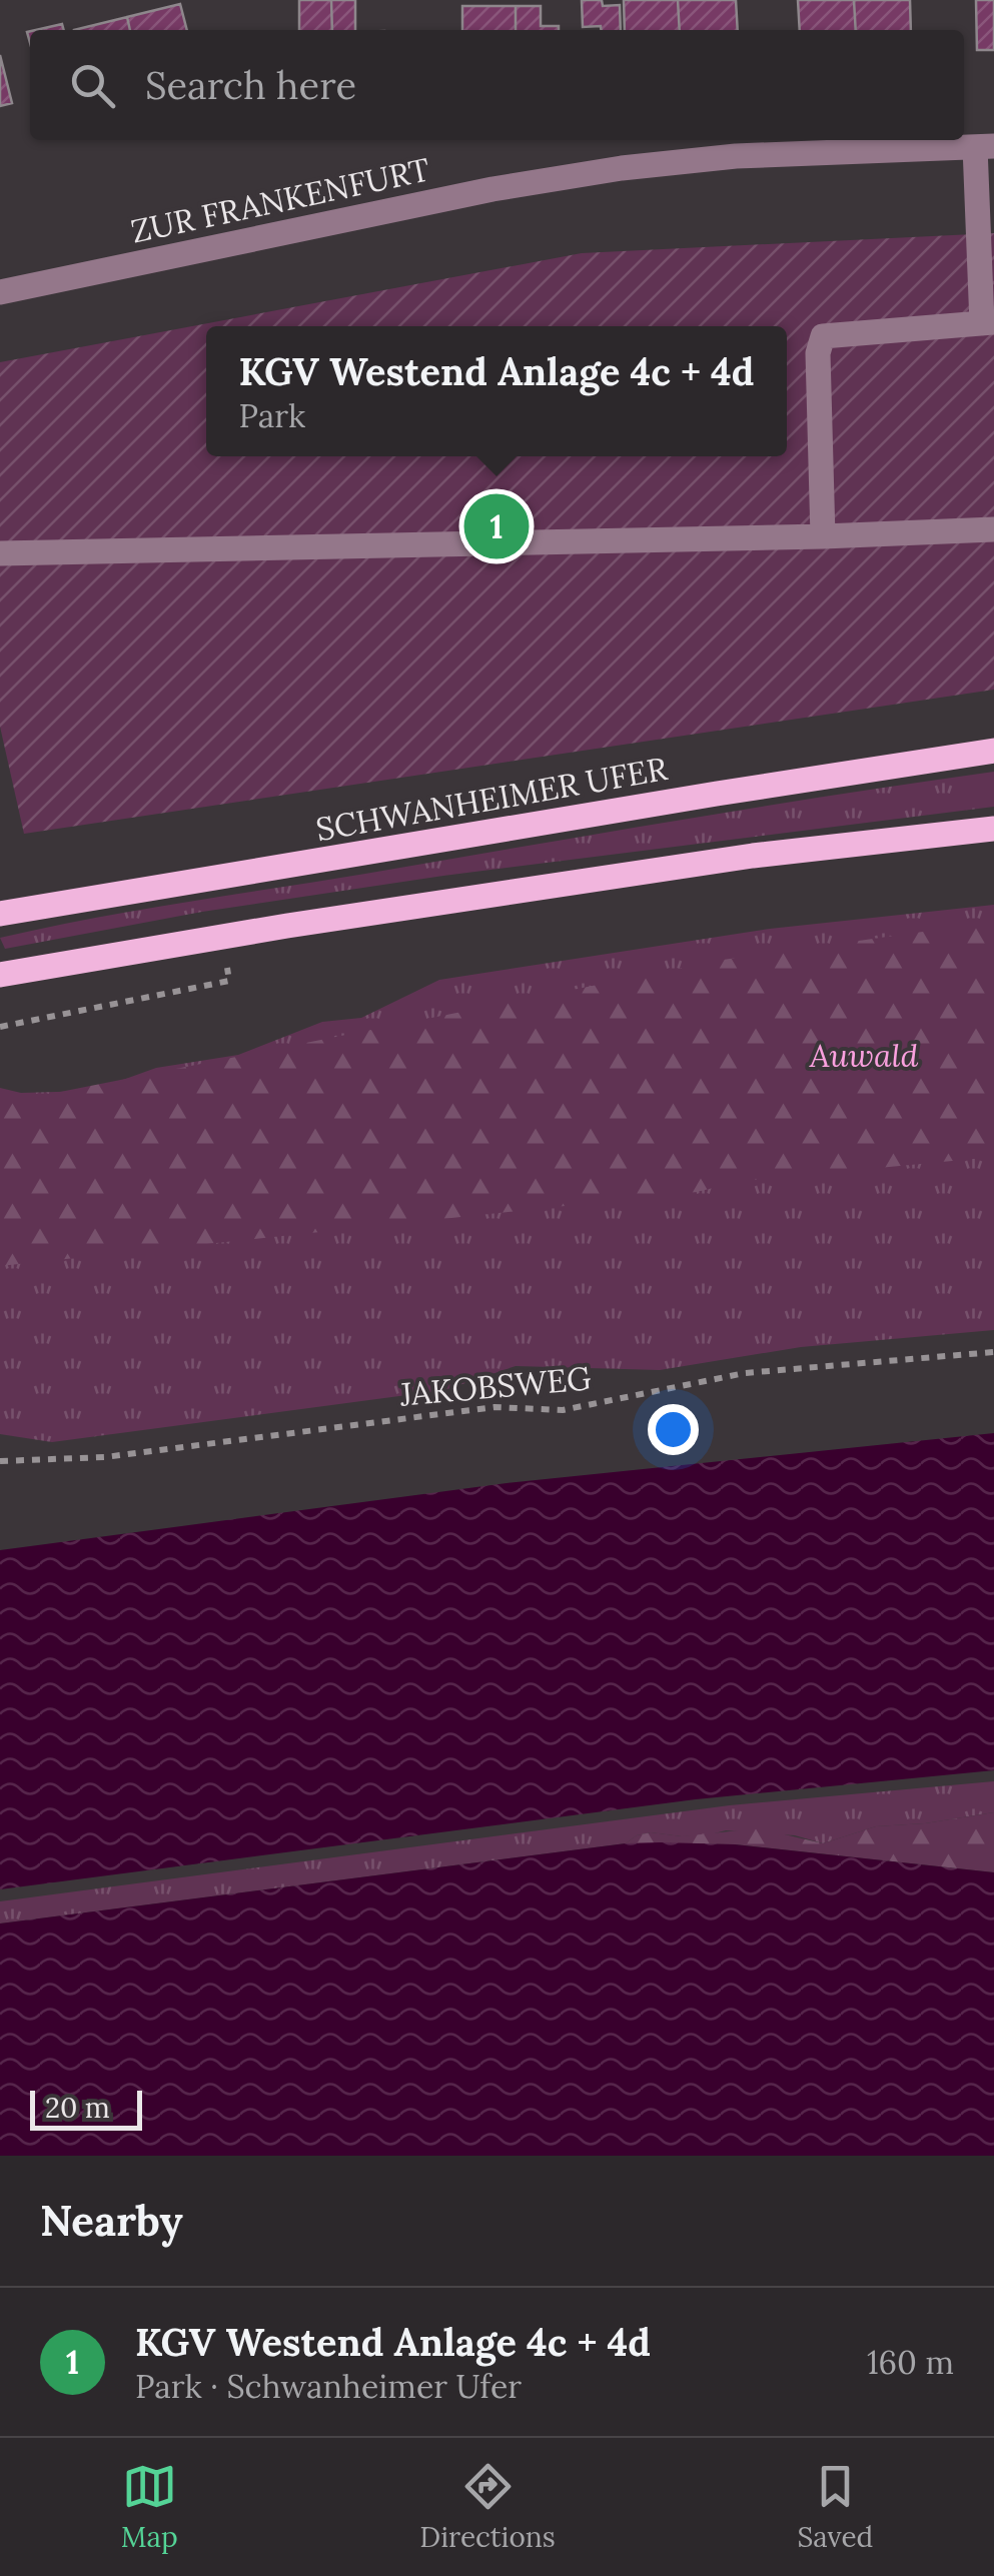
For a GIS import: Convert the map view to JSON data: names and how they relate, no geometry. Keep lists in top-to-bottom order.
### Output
{
  "streets": {
    "main road": ["SCHWANHEIMER UFER"],
    "street": ["ZUR FRANKENFURT"],
    "path": ["JAKOBSWEG"]
  },
  "parks": ["Auwald"],
  "scale_bar": "20 m",
  "page": {
    "search": "Search here",
    "popup": ["KGV Westend Anlage 4c + 4d", "Park"],
    "pins": "1",
    "scale": "20 m",
    "heading": "Nearby",
    "list": [
      {
        "mark": "1",
        "name": "KGV Westend Anlage 4c + 4d",
        "note": "Park · Schwanheimer Ufer",
        "value": "160 m"
      }
    ],
    "nav": ["Map", "Directions", "Saved"]
  }
}
